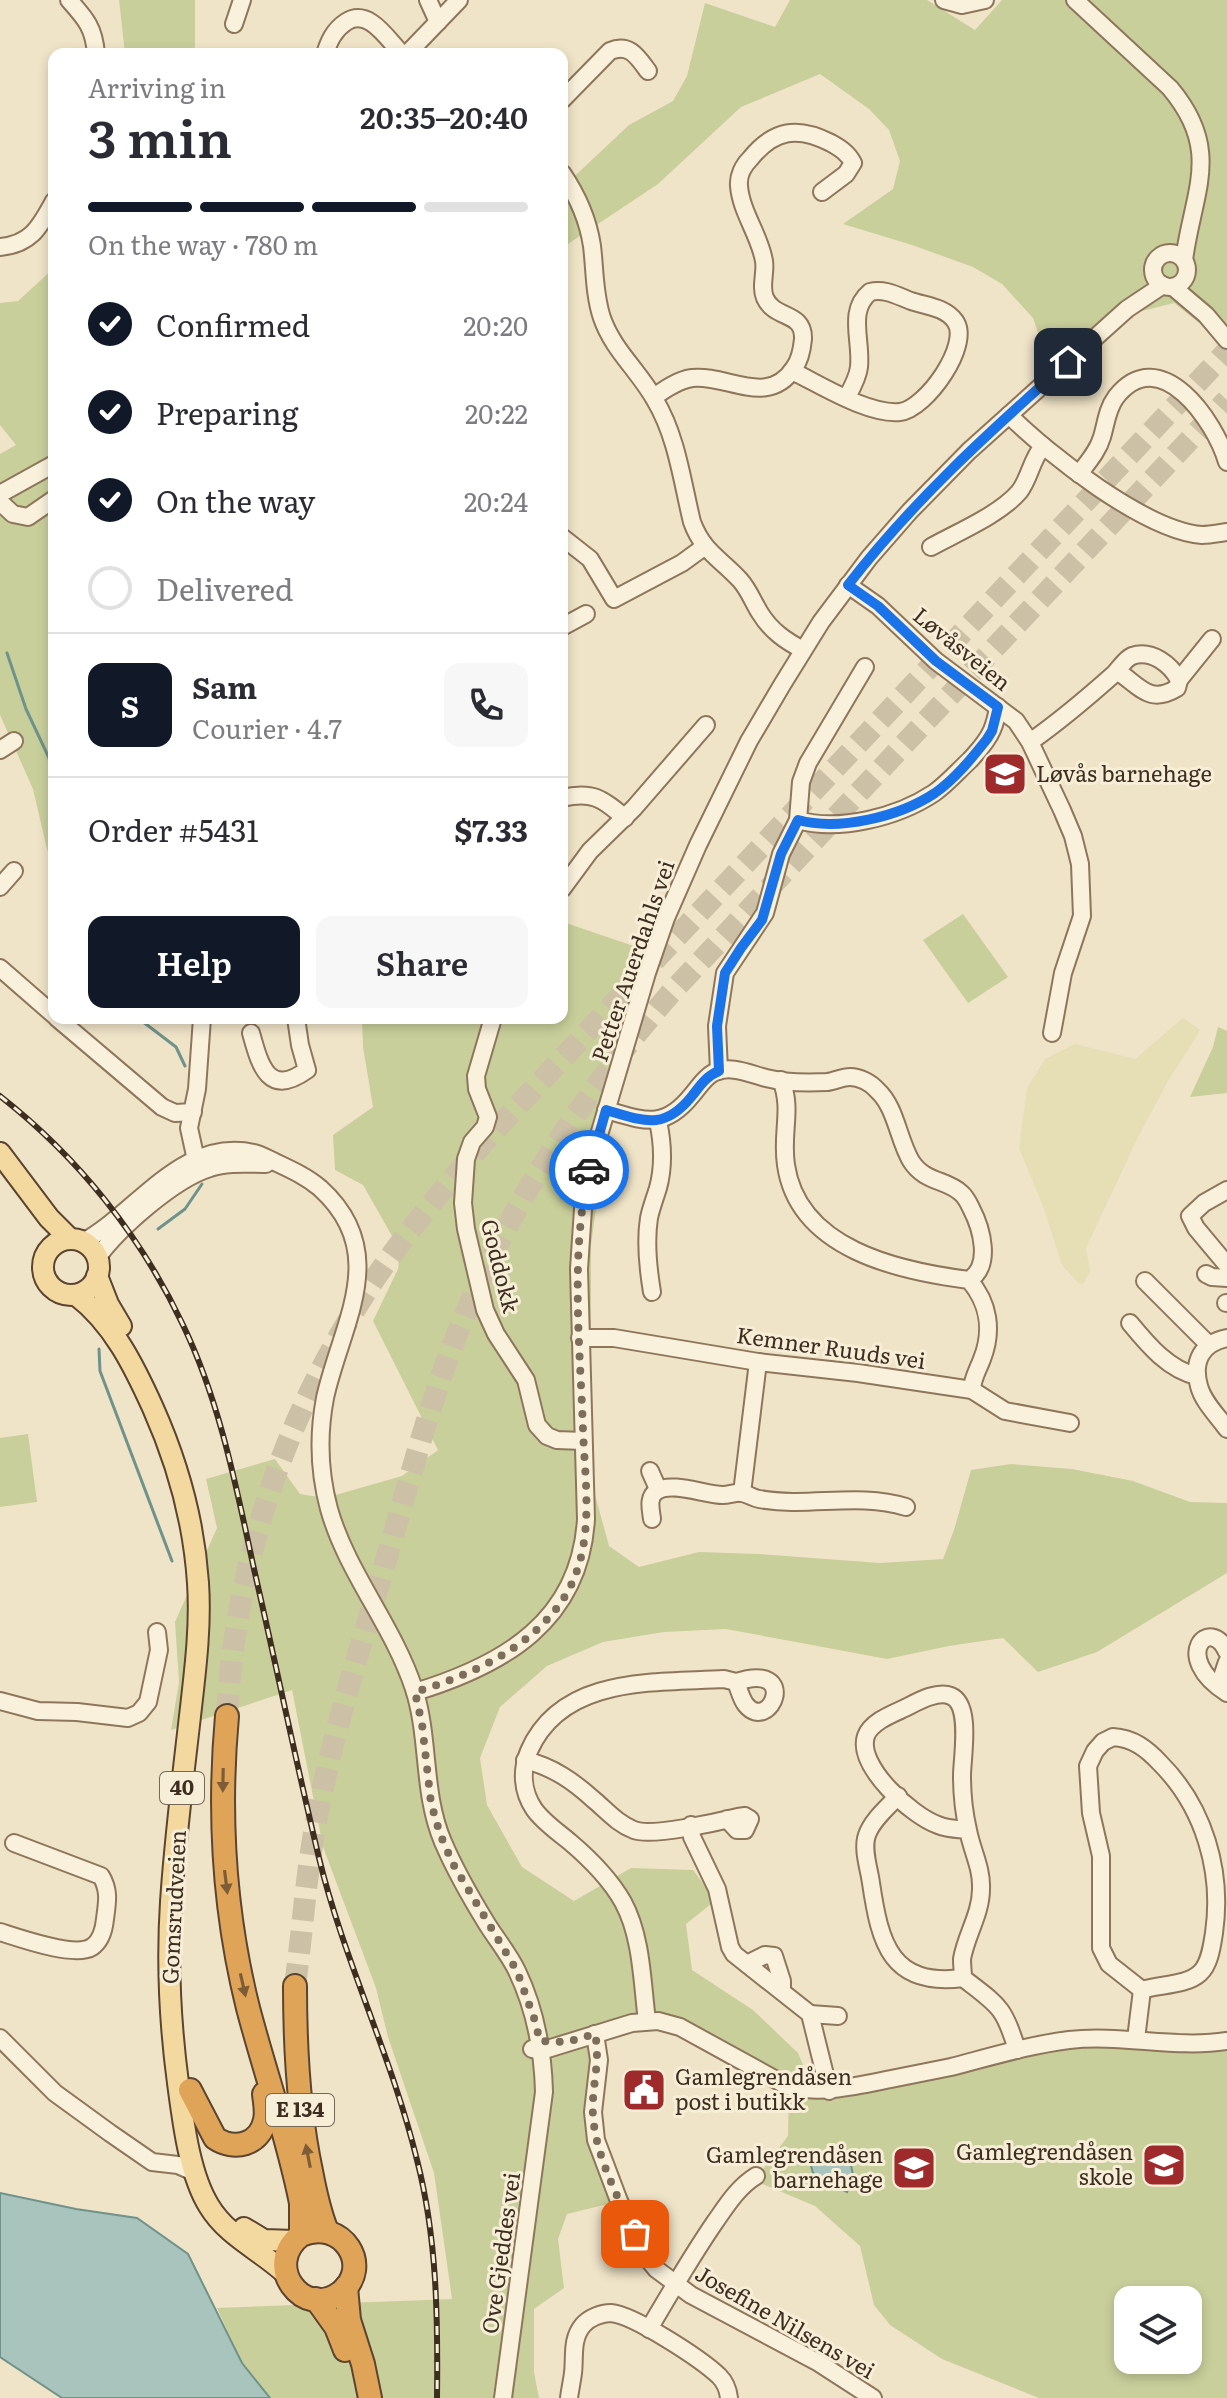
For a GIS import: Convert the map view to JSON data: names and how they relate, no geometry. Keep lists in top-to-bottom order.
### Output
{
  "streets": {
    "highway": ["E 134"],
    "main road": ["40", "Gomsrudveien"],
    "street": [
      "Løvåsveien",
      "Petter Auerdahls vei",
      "Goddokk",
      "Kemner Ruuds vei",
      "Ove Gjeddes vei",
      "Josefine Nilsens vei"
    ]
  },
  "crossings": [
    ["Løvåsveien", "Petter Auerdahls vei"],
    ["Petter Auerdahls vei", "Goddokk"],
    ["Petter Auerdahls vei", "Kemner Ruuds vei"],
    ["Petter Auerdahls vei", "Ove Gjeddes vei"],
    ["40", "Gomsrudveien"],
    ["40", "Ove Gjeddes vei"],
    ["Gomsrudveien", "E 134"],
    ["Gomsrudveien", "Ove Gjeddes vei"]
  ],
  "places": {
    "school or university": ["Løvås barnehage", "Gamlegrendåsen skole", "Gamlegrendåsen barnehage"],
    "public building": ["Gamlegrendåsen post i butikk"]
  },
  "page": {
    "heading": ["3 min", "Arriving in", "20:35–20:40"],
    "panel": [
      "Sam",
      "Courier · 4.7",
      "Order #5431",
      "$7.33"
    ],
    "bar": "On the way · 780 m",
    "list": [
      ["Confirmed", "20:20"],
      ["Preparing", "20:22"],
      ["On the way", "20:24"],
      "Delivered"
    ],
    "round": "S",
    "buttons": ["Help", "Share"]
  }
}
